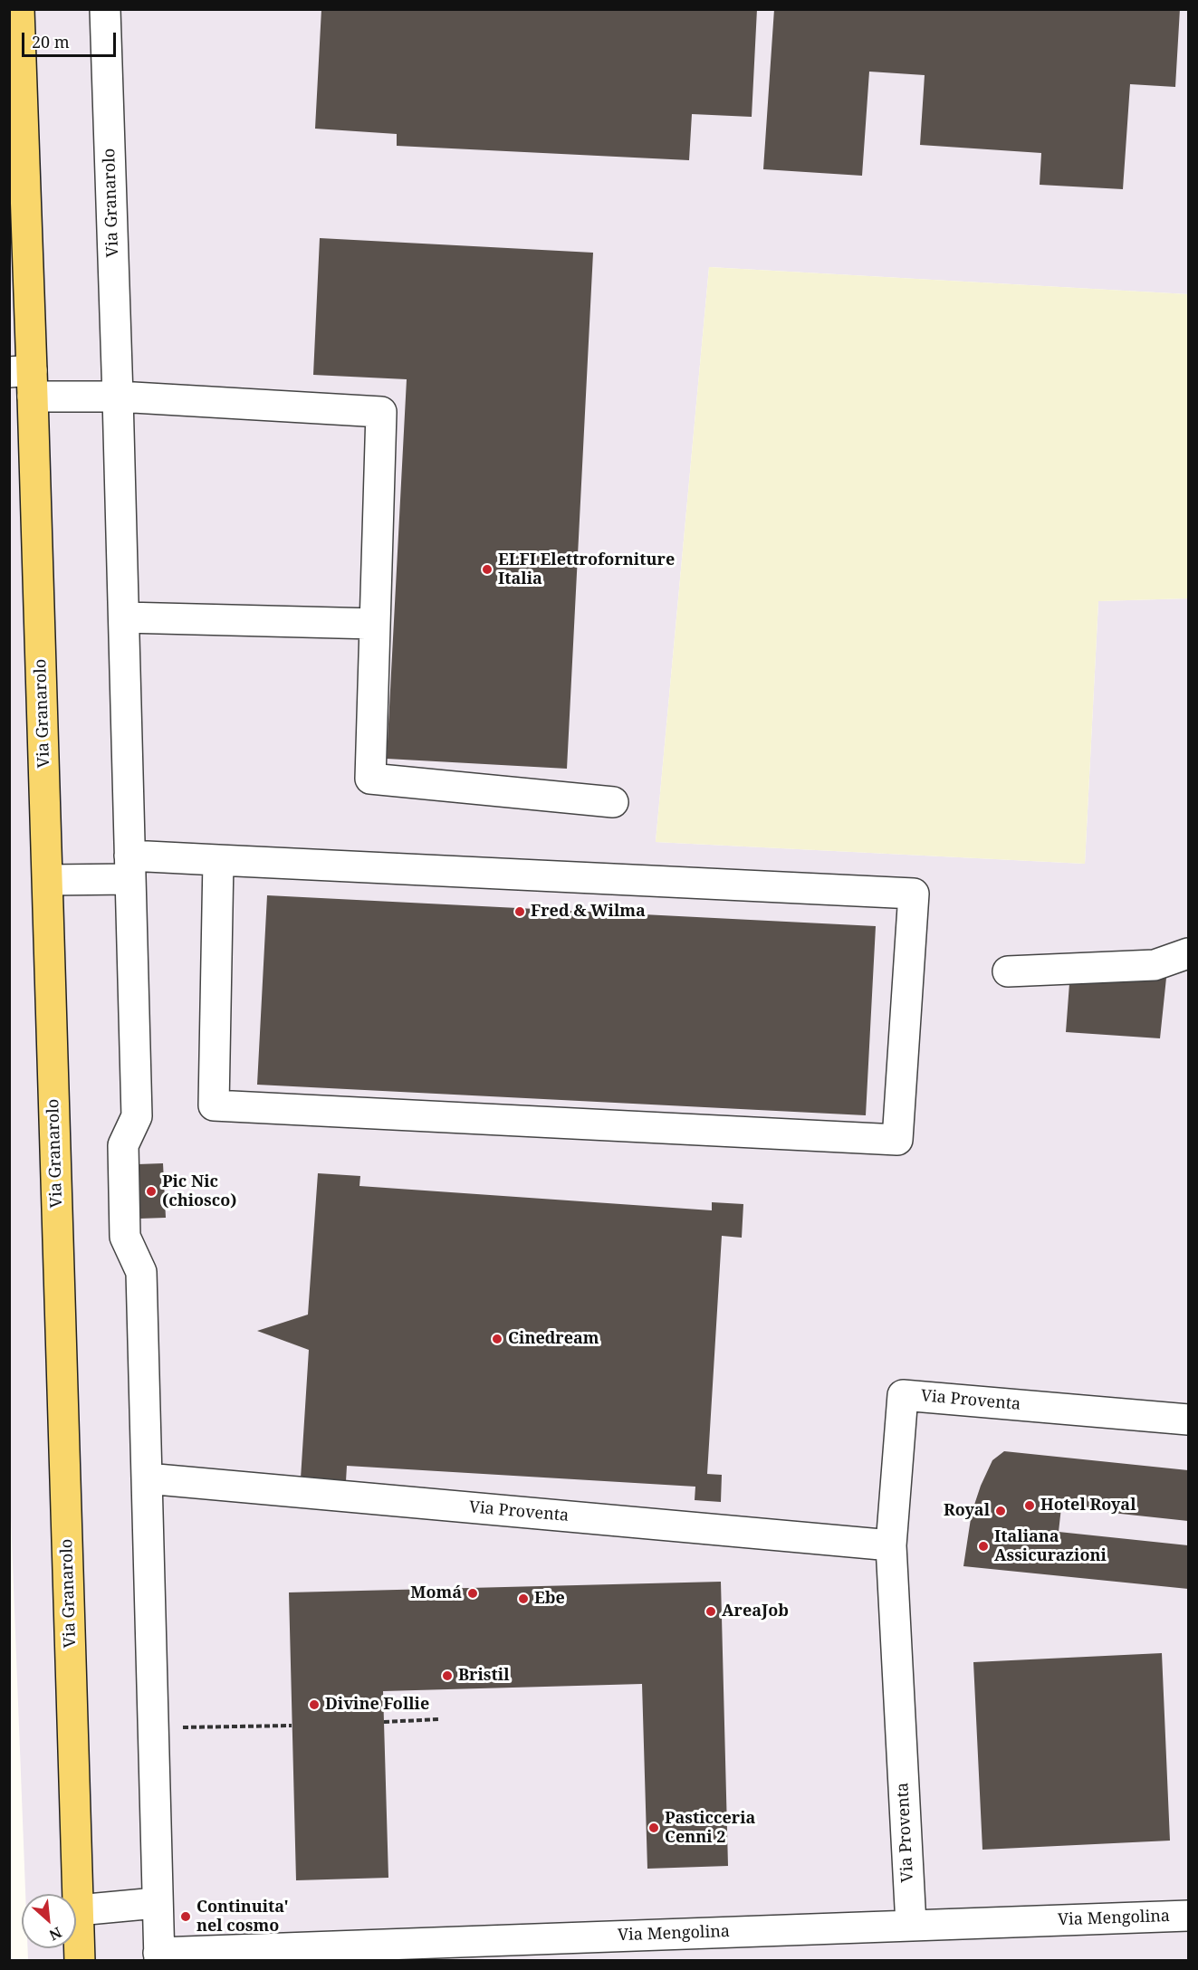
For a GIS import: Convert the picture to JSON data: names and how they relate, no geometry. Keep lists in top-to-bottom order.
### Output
{
  "streets": {
    "main road": ["Via Granarolo"],
    "street": ["Via Proventa", "Via Mengolina"]
  },
  "crossings": [
    ["Via Granarolo", "Via Proventa"],
    ["Via Granarolo", "Via Mengolina"],
    ["Via Proventa", "Via Mengolina"]
  ],
  "places": [
    "ELFI Elettroforniture Italia",
    "Fred & Wilma",
    "Pic Nic (chiosco)",
    "Cinedream",
    "Hotel Royal",
    "Royal",
    "Italiana Assicurazioni",
    "Momá",
    "Ebe",
    "AreaJob",
    "Bristil",
    "Divine Follie",
    "Pasticceria Cenni 2",
    "Continuita' nel cosmo"
  ],
  "scale_bar": "20 m",
  "north": "bottom right"
}
